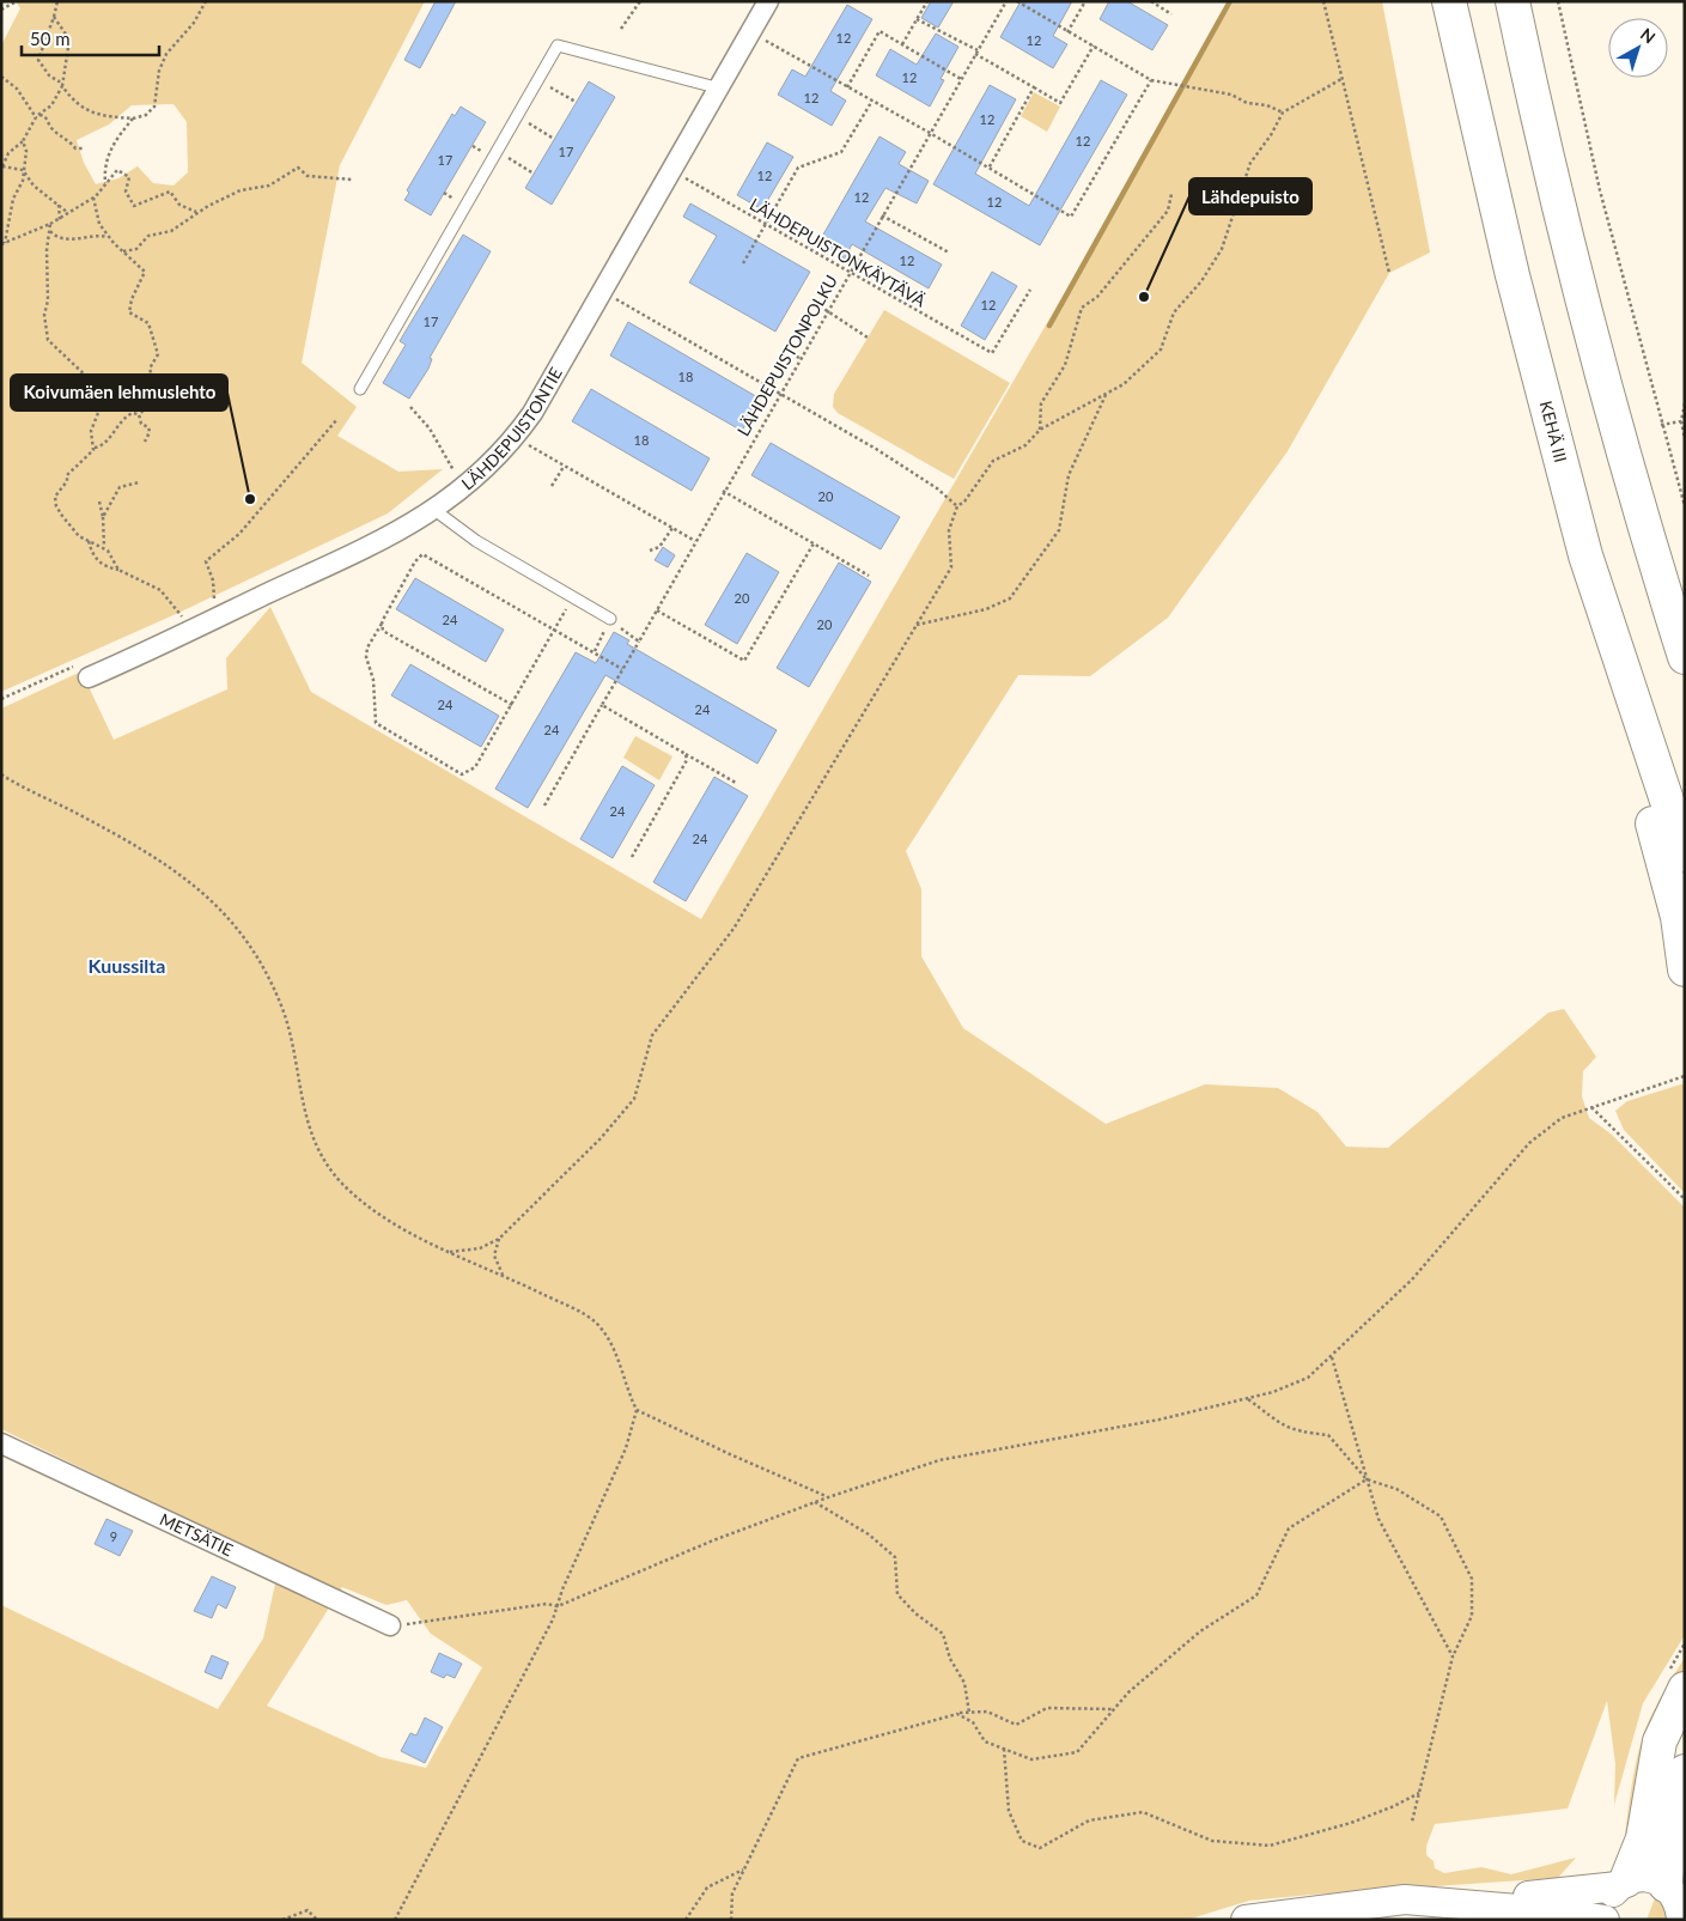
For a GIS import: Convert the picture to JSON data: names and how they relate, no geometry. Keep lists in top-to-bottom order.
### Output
{
  "streets": {
    "highway": ["KEHÄ III"],
    "street": ["LÄHDEPUISTONTIE", "METSÄTIE"],
    "path": ["LÄHDEPUISTONKÄYTÄVÄ", "LÄHDEPUISTONPOLKU"]
  },
  "crossings": [
    ["LÄHDEPUISTONKÄYTÄVÄ", "LÄHDEPUISTONPOLKU"],
    ["LÄHDEPUISTONKÄYTÄVÄ", "LÄHDEPUISTONTIE"]
  ],
  "districts": ["Kuussilta"],
  "places": ["Lähdepuisto", "Koivumäen lehmuslehto"],
  "house_numbers": [
    "12",
    "12",
    "12",
    "12",
    "12",
    "12",
    "17",
    "17",
    "12",
    "12",
    "12",
    "12",
    "12",
    "17",
    "18",
    "18",
    "20",
    "20",
    "24",
    "20",
    "24",
    "24",
    "24",
    "24",
    "24",
    "9"
  ],
  "scale_bar": "50 m",
  "north": "top right"
}
